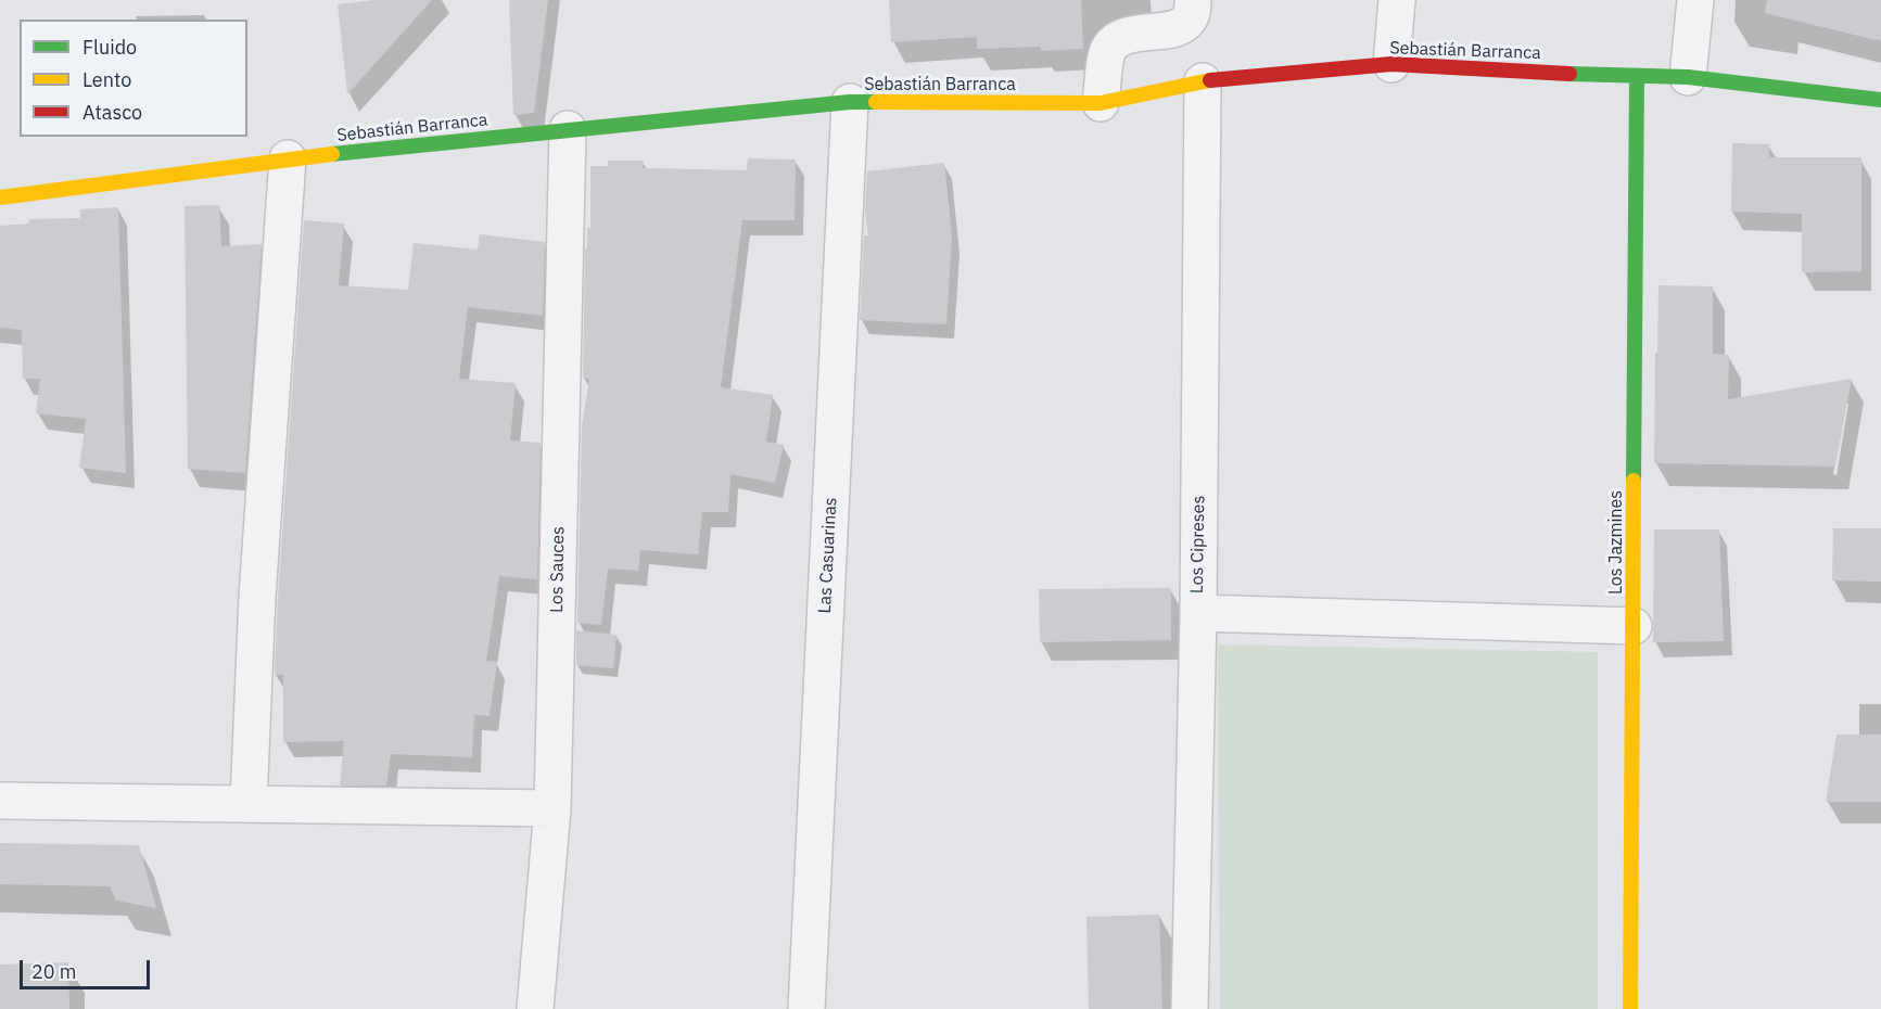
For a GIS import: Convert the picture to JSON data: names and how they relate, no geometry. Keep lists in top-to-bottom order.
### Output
{
  "streets": {
    "street": [
      "Sebastián Barranca",
      "Los Jazmines",
      "Los Cipreses",
      "Las Casuarinas",
      "Los Sauces"
    ]
  },
  "crossings": [
    ["Sebastián Barranca", "Los Jazmines"],
    ["Sebastián Barranca", "Los Cipreses"],
    ["Sebastián Barranca", "Las Casuarinas"],
    ["Sebastián Barranca", "Los Sauces"]
  ],
  "legend": ["Fluido", "Lento", "Atasco"],
  "scale_bar": "20 m"
}
